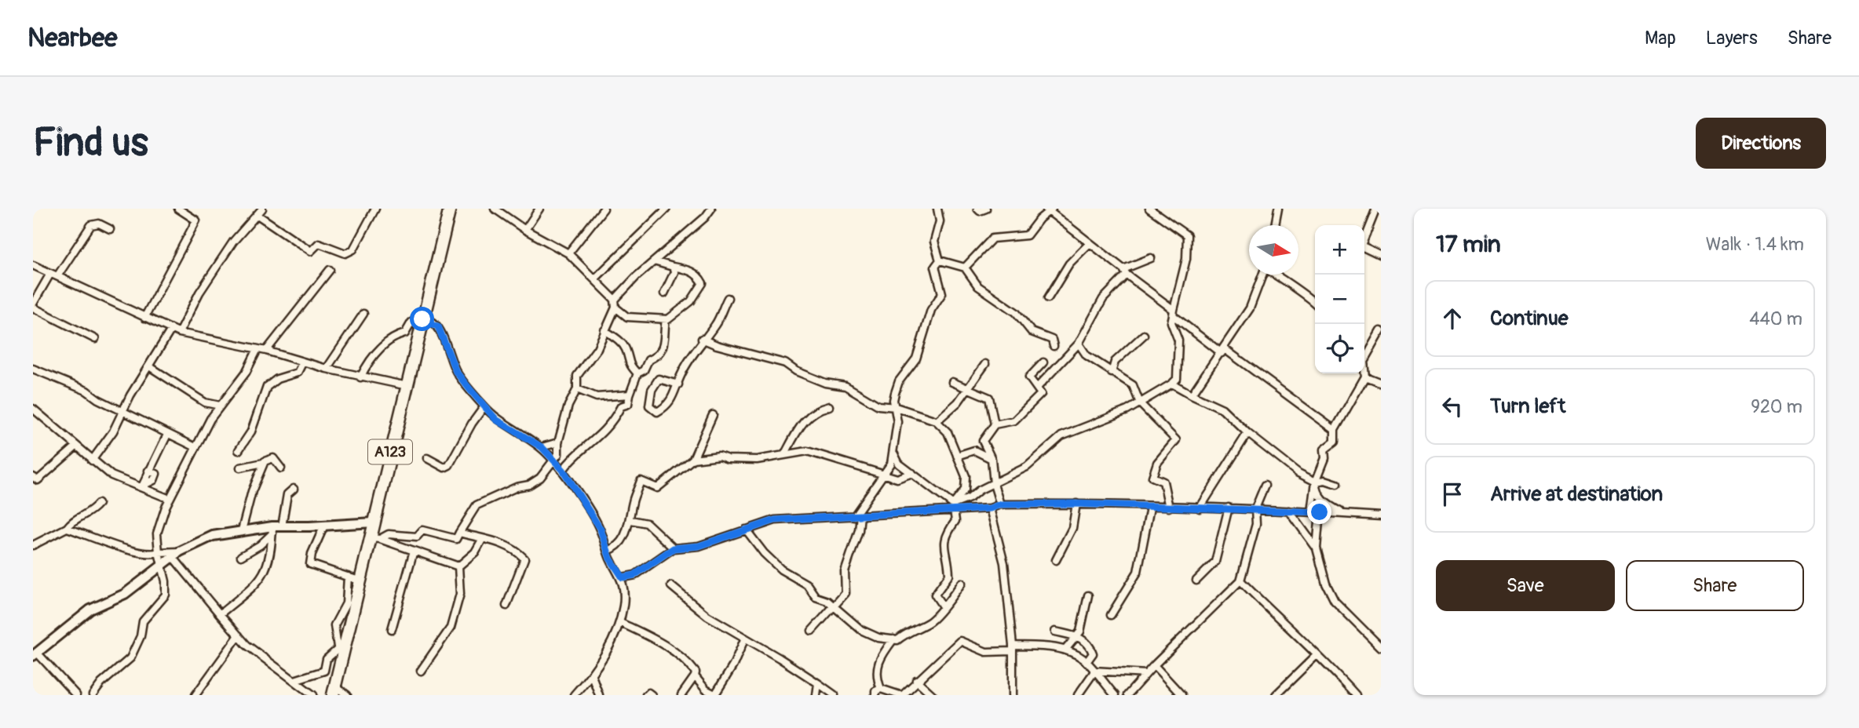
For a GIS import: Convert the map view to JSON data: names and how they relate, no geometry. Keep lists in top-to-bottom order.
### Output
{
  "streets": {
    "highway": ["A123"]
  },
  "north": "right",
  "page": {
    "header": "Nearbee",
    "nav": ["Map", "Layers", "Share"],
    "buttons": [
      "Directions",
      ["Save", "Share"]
    ],
    "title": "Find us",
    "heading": ["17 min", "Walk · 1.4 km"],
    "map_buttons": ["+", "−"],
    "list": [
      ["Continue", "440 m"],
      ["Turn left", "920 m"],
      "Arrive at destination"
    ]
  }
}
